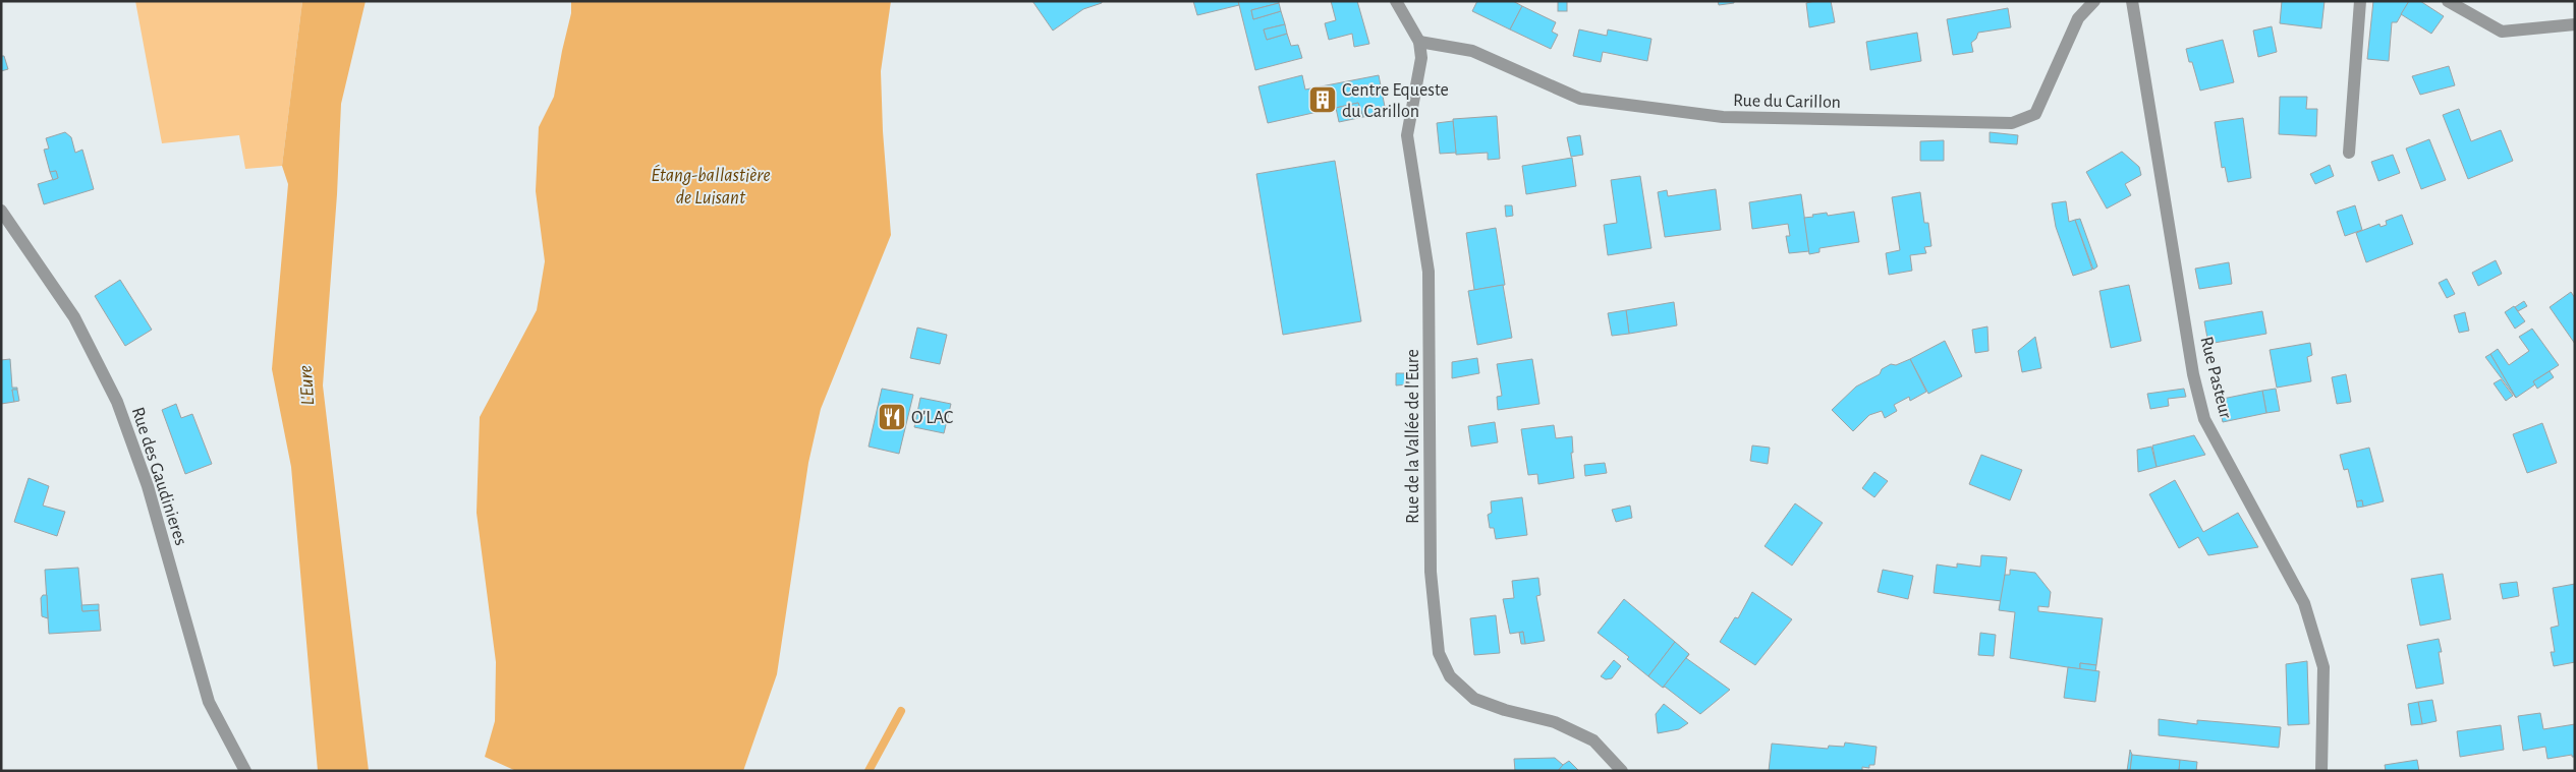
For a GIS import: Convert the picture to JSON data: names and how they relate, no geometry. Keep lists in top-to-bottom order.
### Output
{
  "streets": {
    "street": [
      "Rue du Carillon",
      "Rue Pasteur",
      "Rue de la Vallée de l'Eure",
      "Rue des Gaudinieres"
    ]
  },
  "crossings": [
    ["Rue du Carillon", "Rue de la Vallée de l'Eure"]
  ],
  "water": ["Étang-ballastière de Luisant", "L'Eure"],
  "places": {
    "building": ["Centre Equeste du Carillon"],
    "restaurant": ["O'LAC"]
  }
}
